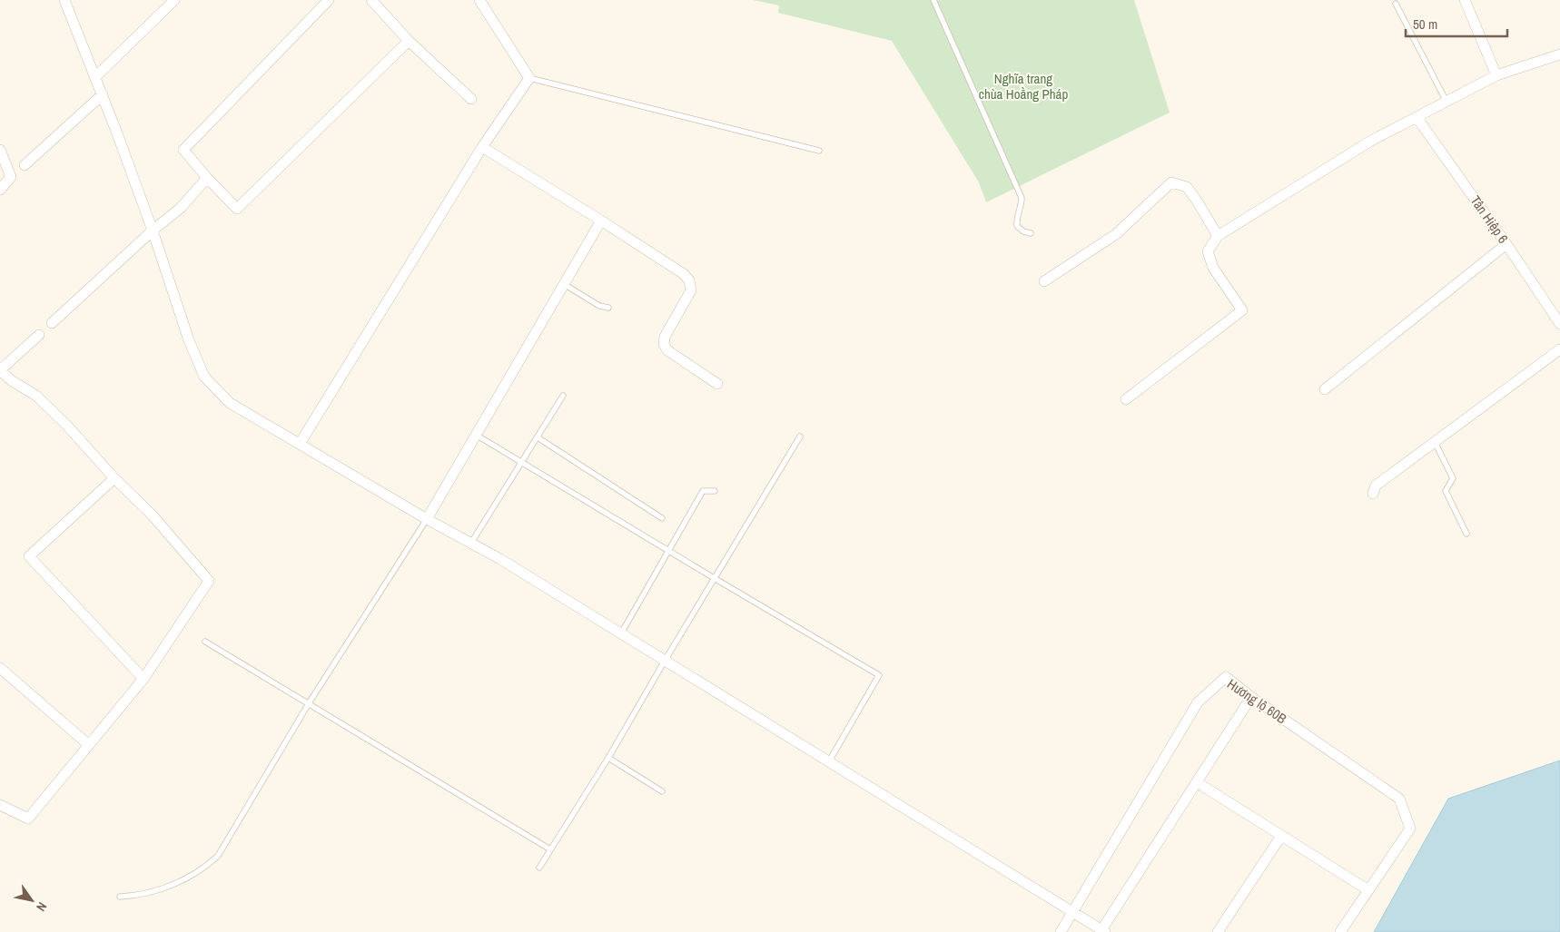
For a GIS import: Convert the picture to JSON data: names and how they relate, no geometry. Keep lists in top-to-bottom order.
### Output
{
  "streets": {
    "street": ["Tân Hiệp 6", "Hương lộ 60B"]
  },
  "parks": ["Nghĩa trang chùa Hoằng Pháp"],
  "scale_bar": "50 m",
  "north": "bottom right"
}
